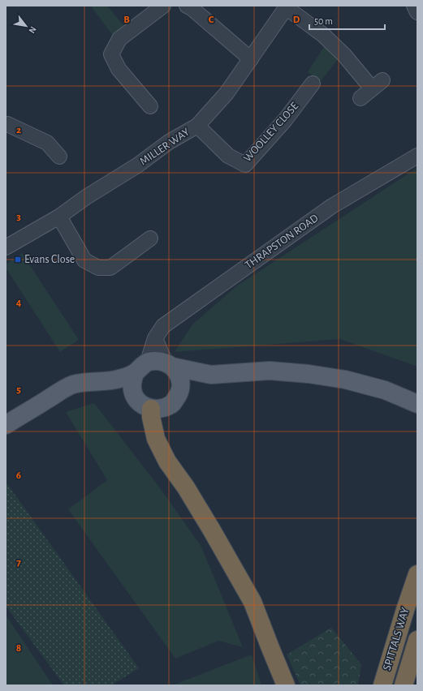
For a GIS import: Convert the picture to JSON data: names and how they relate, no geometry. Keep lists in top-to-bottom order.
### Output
{
  "streets": {
    "highway": ["SPITTALS WAY"],
    "street": ["WOOLLEY CLOSE", "MILLER WAY", "THRAPSTON ROAD"]
  },
  "crossings": [
    ["WOOLLEY CLOSE", "MILLER WAY"]
  ],
  "places": {
    "transit": ["Evans Close"]
  },
  "scale_bar": "50 m",
  "north": "bottom right",
  "grid": {
    "columns": ["B", "C", "D"],
    "rows": [
      "2",
      "3",
      "4",
      "5",
      "6",
      "7",
      "8"
    ]
  }
}
